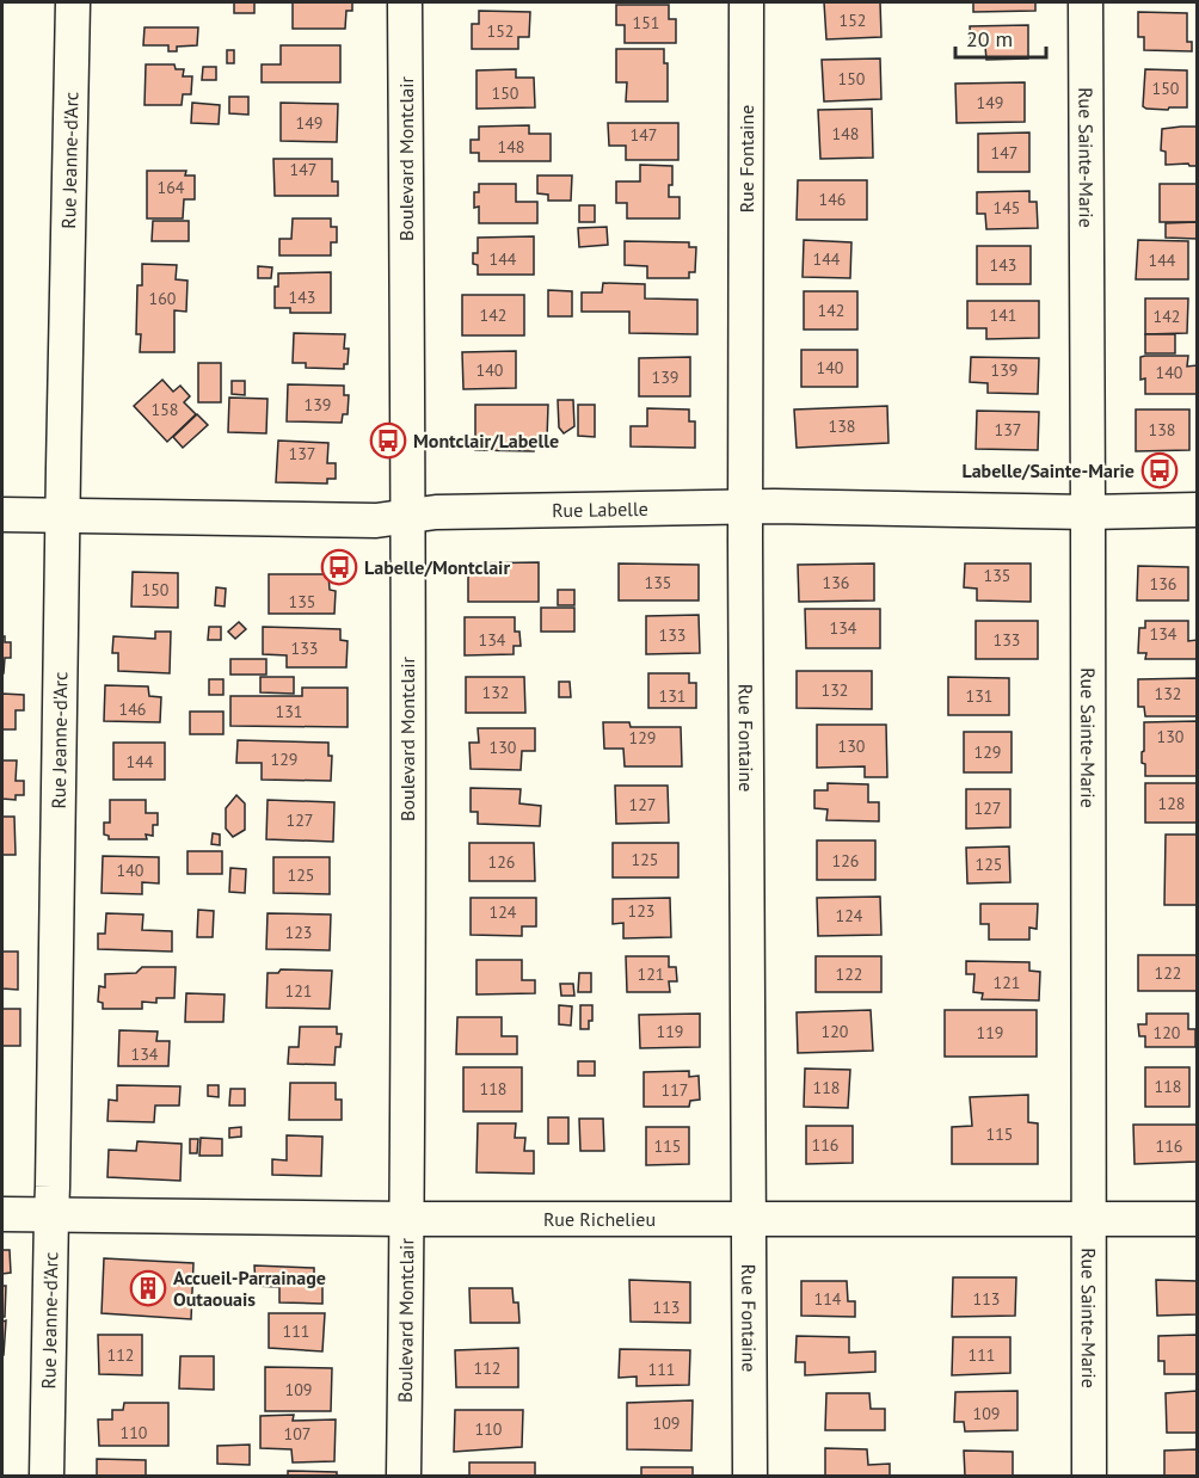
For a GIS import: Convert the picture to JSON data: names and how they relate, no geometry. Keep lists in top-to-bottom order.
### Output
{
  "streets": {
    "street": [
      "Rue Jeanne-d'Arc",
      "Boulevard Montclair",
      "Rue Fontaine",
      "Rue Sainte-Marie",
      "Rue Labelle",
      "Rue Richelieu"
    ]
  },
  "crossings": [
    ["Rue Jeanne-d'Arc", "Rue Labelle"],
    ["Rue Jeanne-d'Arc", "Rue Richelieu"],
    ["Boulevard Montclair", "Rue Labelle"],
    ["Boulevard Montclair", "Rue Richelieu"],
    ["Rue Fontaine", "Rue Labelle"],
    ["Rue Fontaine", "Rue Richelieu"],
    ["Rue Sainte-Marie", "Rue Labelle"],
    ["Rue Sainte-Marie", "Rue Richelieu"]
  ],
  "places": {
    "bus stop": ["Montclair/Labelle", "Labelle/Sainte-Marie", "Labelle/Montclair"],
    "building": ["Accueil-Parrainage Outaouais"]
  },
  "house_numbers": [
    "152",
    "151",
    "152",
    "150",
    "150",
    "150",
    "149",
    "149",
    "148",
    "147",
    "148",
    "147",
    "147",
    "164",
    "146",
    "145",
    "144",
    "144",
    "144",
    "143",
    "143",
    "160",
    "142",
    "142",
    "141",
    "142",
    "140",
    "140",
    "139",
    "140",
    "139",
    "139",
    "158",
    "138",
    "137",
    "138",
    "137",
    "135",
    "135",
    "136",
    "136",
    "150",
    "135",
    "134",
    "134",
    "133",
    "134",
    "133",
    "133",
    "132",
    "132",
    "132",
    "131",
    "131",
    "146",
    "131",
    "130",
    "129",
    "130",
    "130",
    "129",
    "129",
    "144",
    "128",
    "127",
    "127",
    "127",
    "125",
    "126",
    "126",
    "125",
    "140",
    "125",
    "123",
    "124",
    "124",
    "123",
    "122",
    "121",
    "122",
    "121",
    "121",
    "119",
    "120",
    "119",
    "120",
    "134",
    "118",
    "118",
    "118",
    "117",
    "115",
    "116",
    "115",
    "116",
    "114",
    "113",
    "113",
    "111",
    "112",
    "111",
    "112",
    "111",
    "109",
    "109",
    "109",
    "110",
    "110",
    "107"
  ],
  "scale_bar": "20 m"
}
